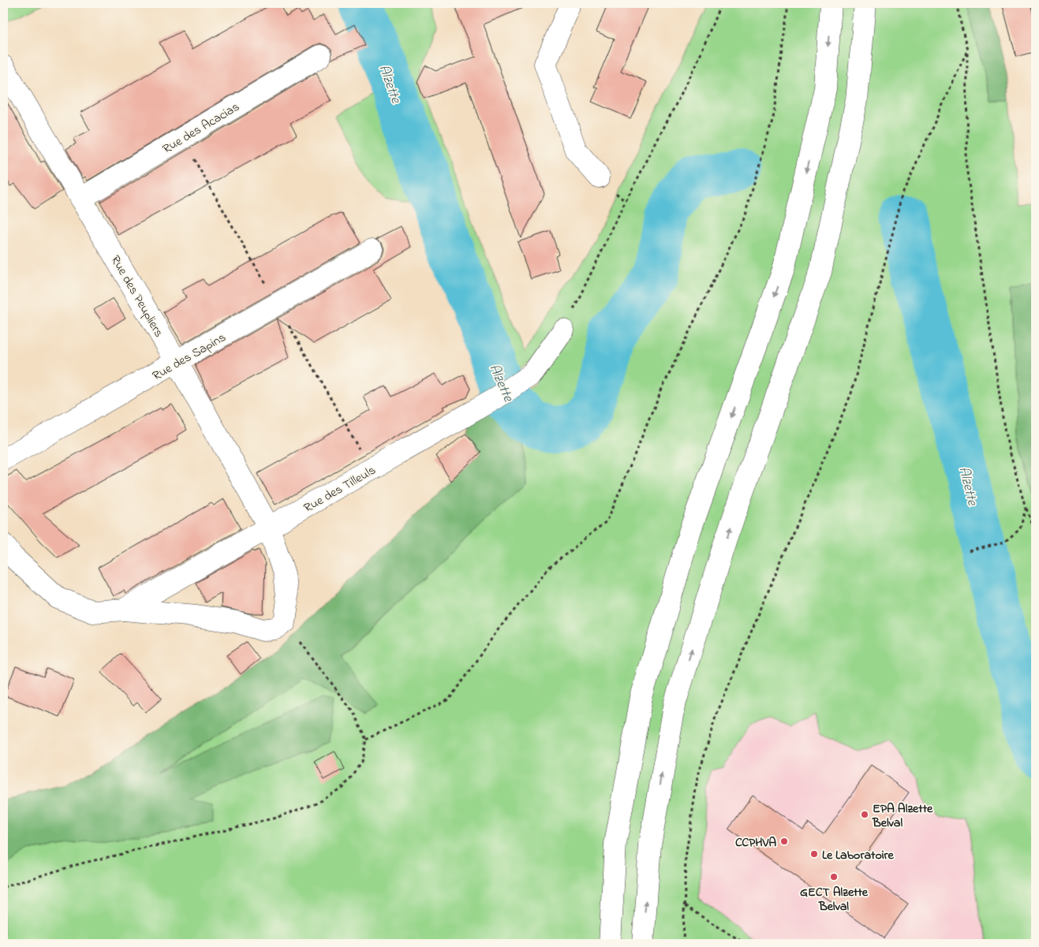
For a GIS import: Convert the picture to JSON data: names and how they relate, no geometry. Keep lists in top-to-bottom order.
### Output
{
  "streets": {
    "street": [
      "Rue des Acacias",
      "Rue des Peupliers",
      "Rue des Sapins",
      "Rue des Tilleuls"
    ]
  },
  "crossings": [
    ["Rue des Acacias", "Rue des Peupliers"],
    ["Rue des Peupliers", "Rue des Sapins"],
    ["Rue des Peupliers", "Rue des Tilleuls"]
  ],
  "water": ["Alzette"],
  "places": [
    "EPA Alzette Belval",
    "CCPHVA",
    "Le Laboratoire",
    "GECT Alzette Belval"
  ]
}
